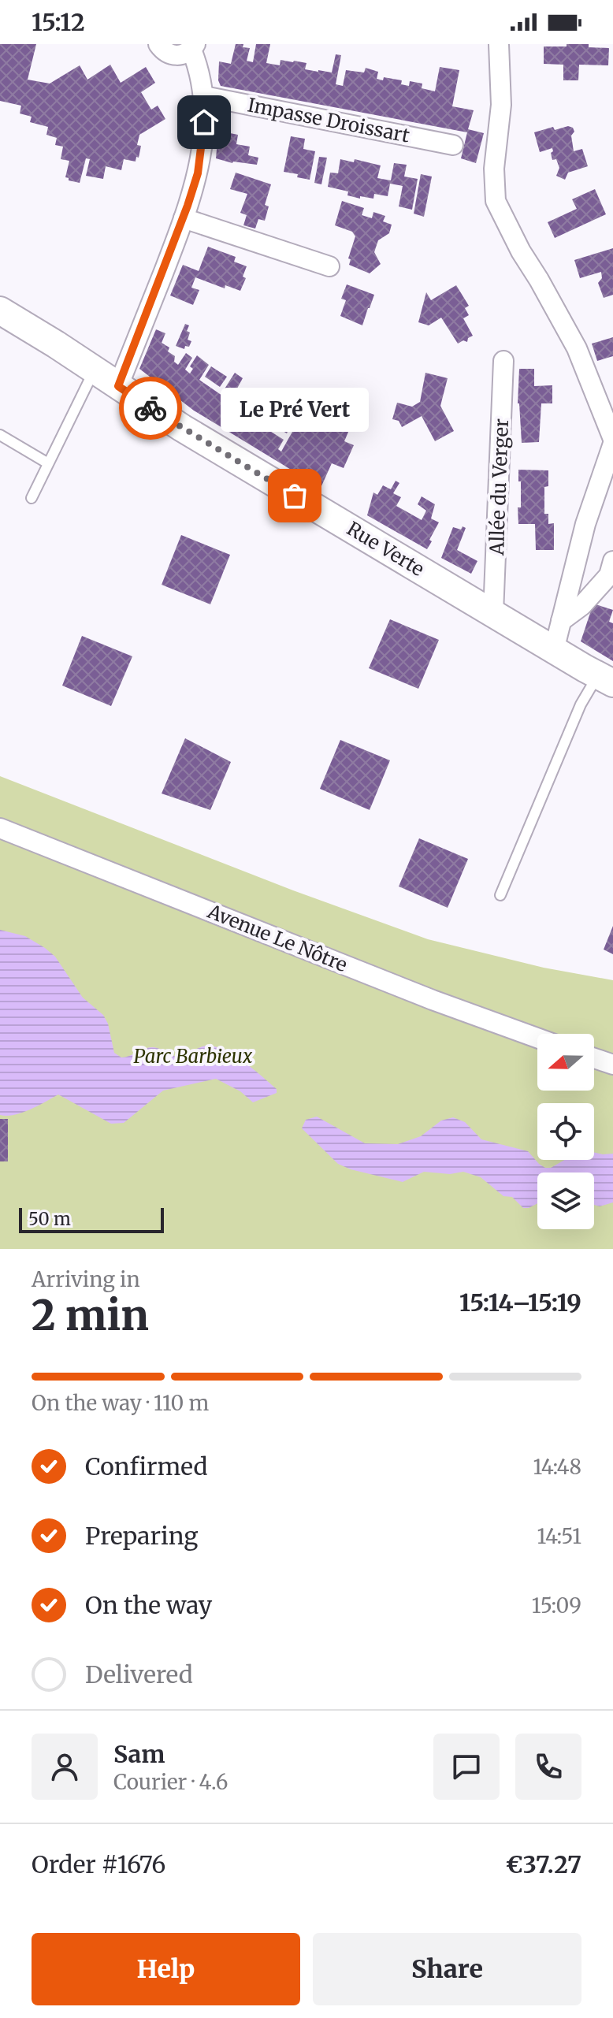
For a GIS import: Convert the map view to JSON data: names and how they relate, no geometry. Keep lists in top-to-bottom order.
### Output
{
  "streets": {
    "street": [
      "Impasse Droissart",
      "Allée du Verger",
      "Rue Verte",
      "Avenue Le Nôtre"
    ]
  },
  "crossings": [
    ["Allée du Verger", "Rue Verte"]
  ],
  "parks": ["Parc Barbieux"],
  "places": ["Le Pré Vert"],
  "scale_bar": "50 m",
  "north": "left",
  "page": {
    "status": "15:12",
    "bubble": "Le Pré Vert",
    "scale": "50 m",
    "heading": ["2 min", "Arriving in", "15:14–15:19"],
    "panel": [
      "Sam",
      "Courier · 4.6",
      "Order #1676",
      "€37.27"
    ],
    "bar": "On the way · 110 m",
    "list": [
      ["Confirmed", "14:48"],
      ["Preparing", "14:51"],
      ["On the way", "15:09"],
      "Delivered"
    ],
    "buttons": ["Help", "Share"]
  }
}
